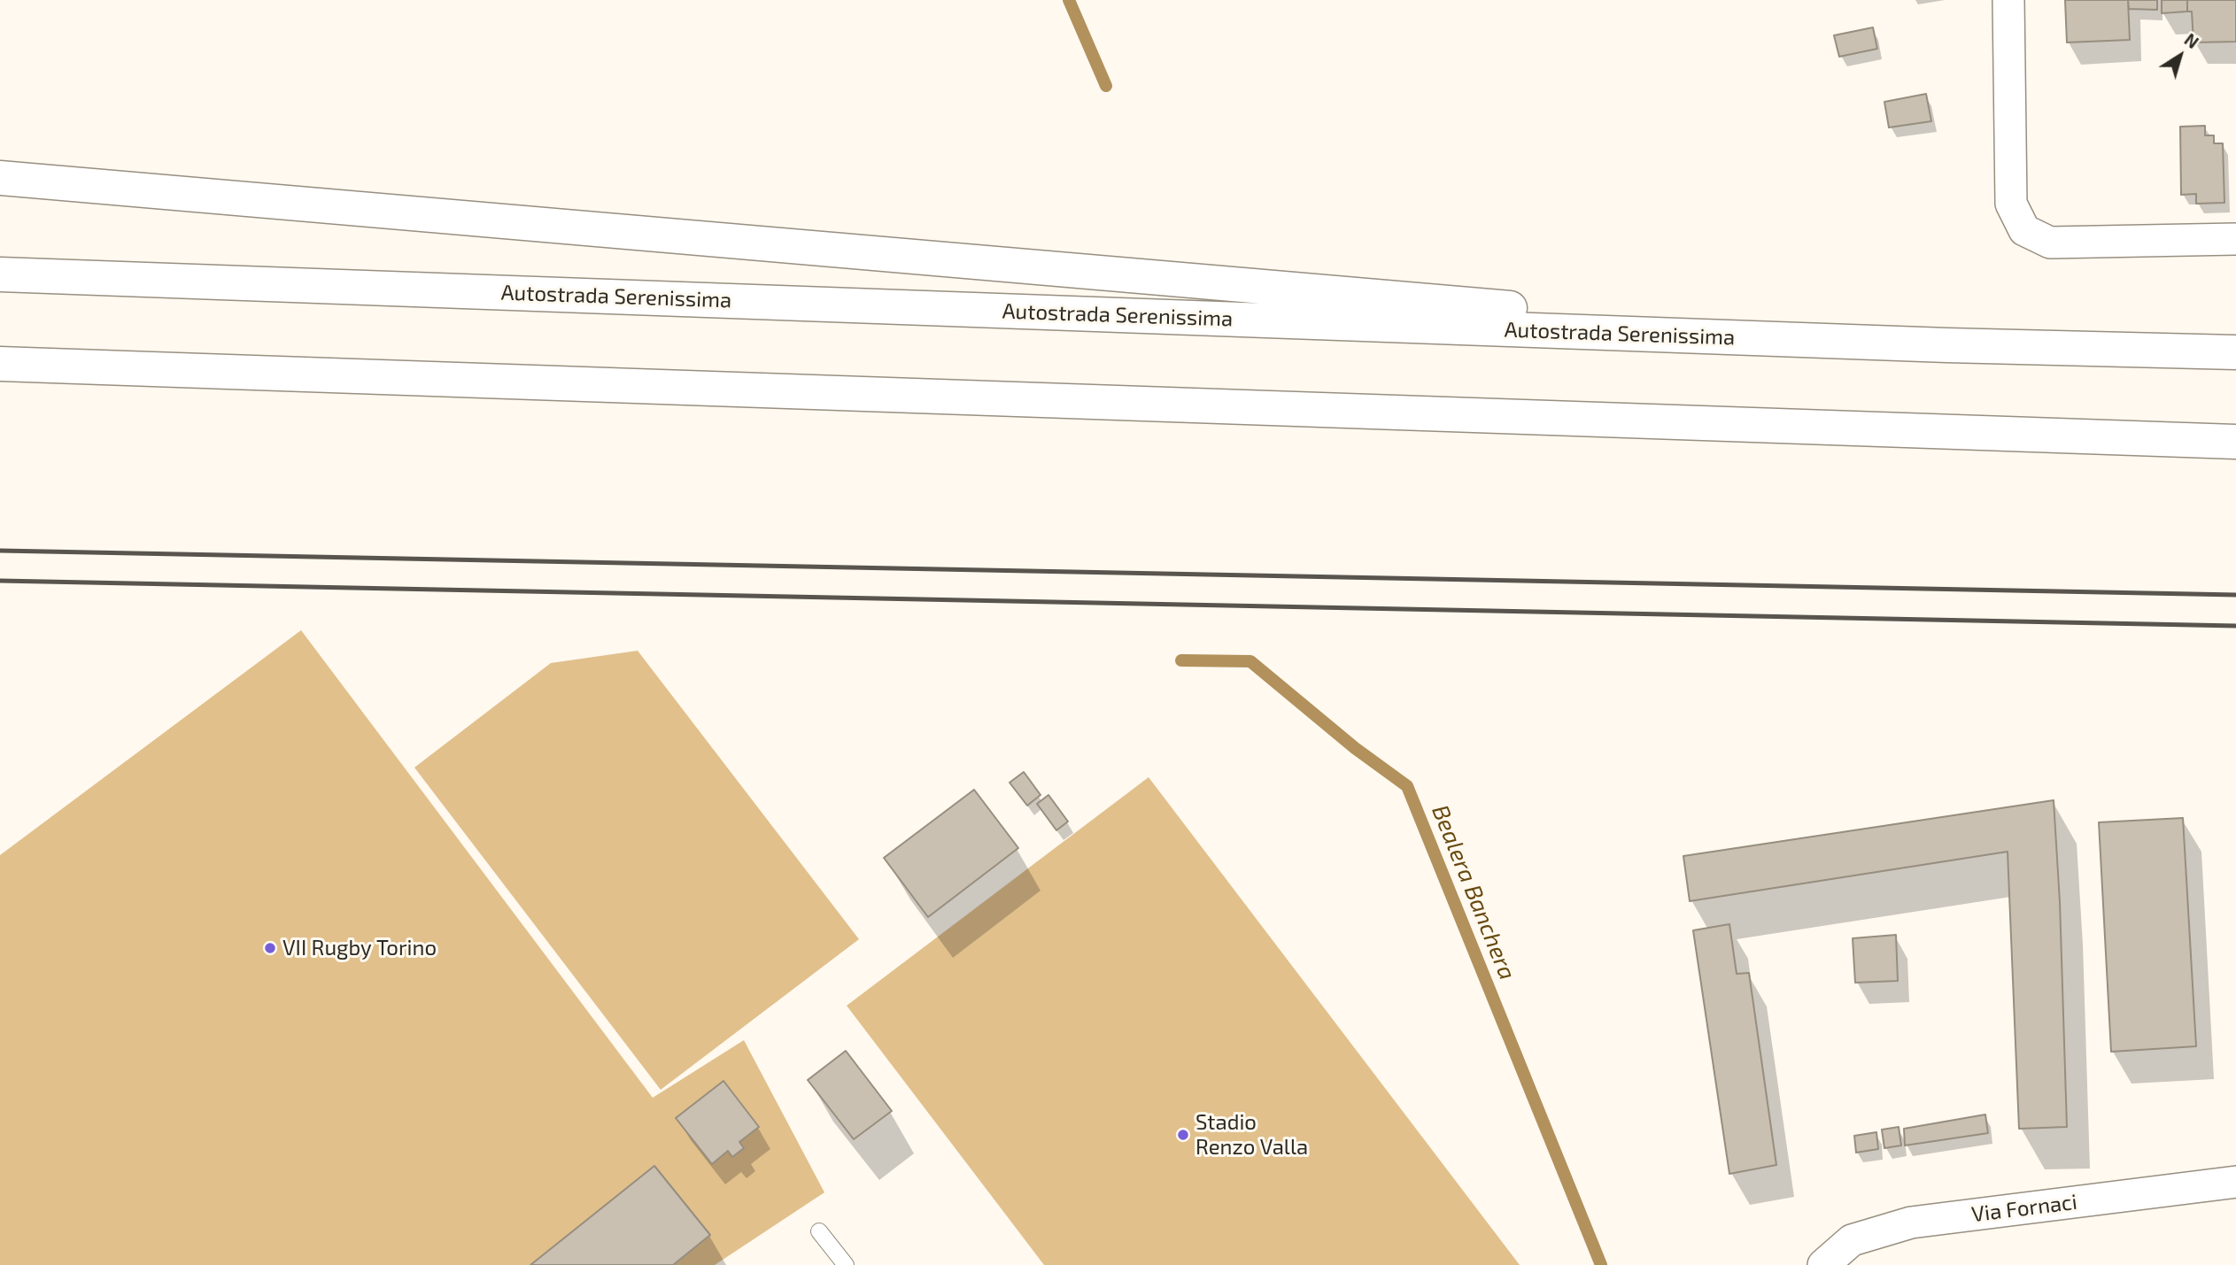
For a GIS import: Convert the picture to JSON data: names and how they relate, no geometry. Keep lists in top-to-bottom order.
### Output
{
  "streets": {
    "highway": ["Autostrada Serenissima"],
    "street": ["Via Fornaci"]
  },
  "water": ["Bealera Banchera"],
  "places": ["VII Rugby Torino", "Stadio Renzo Valla"],
  "north": "top right"
}
